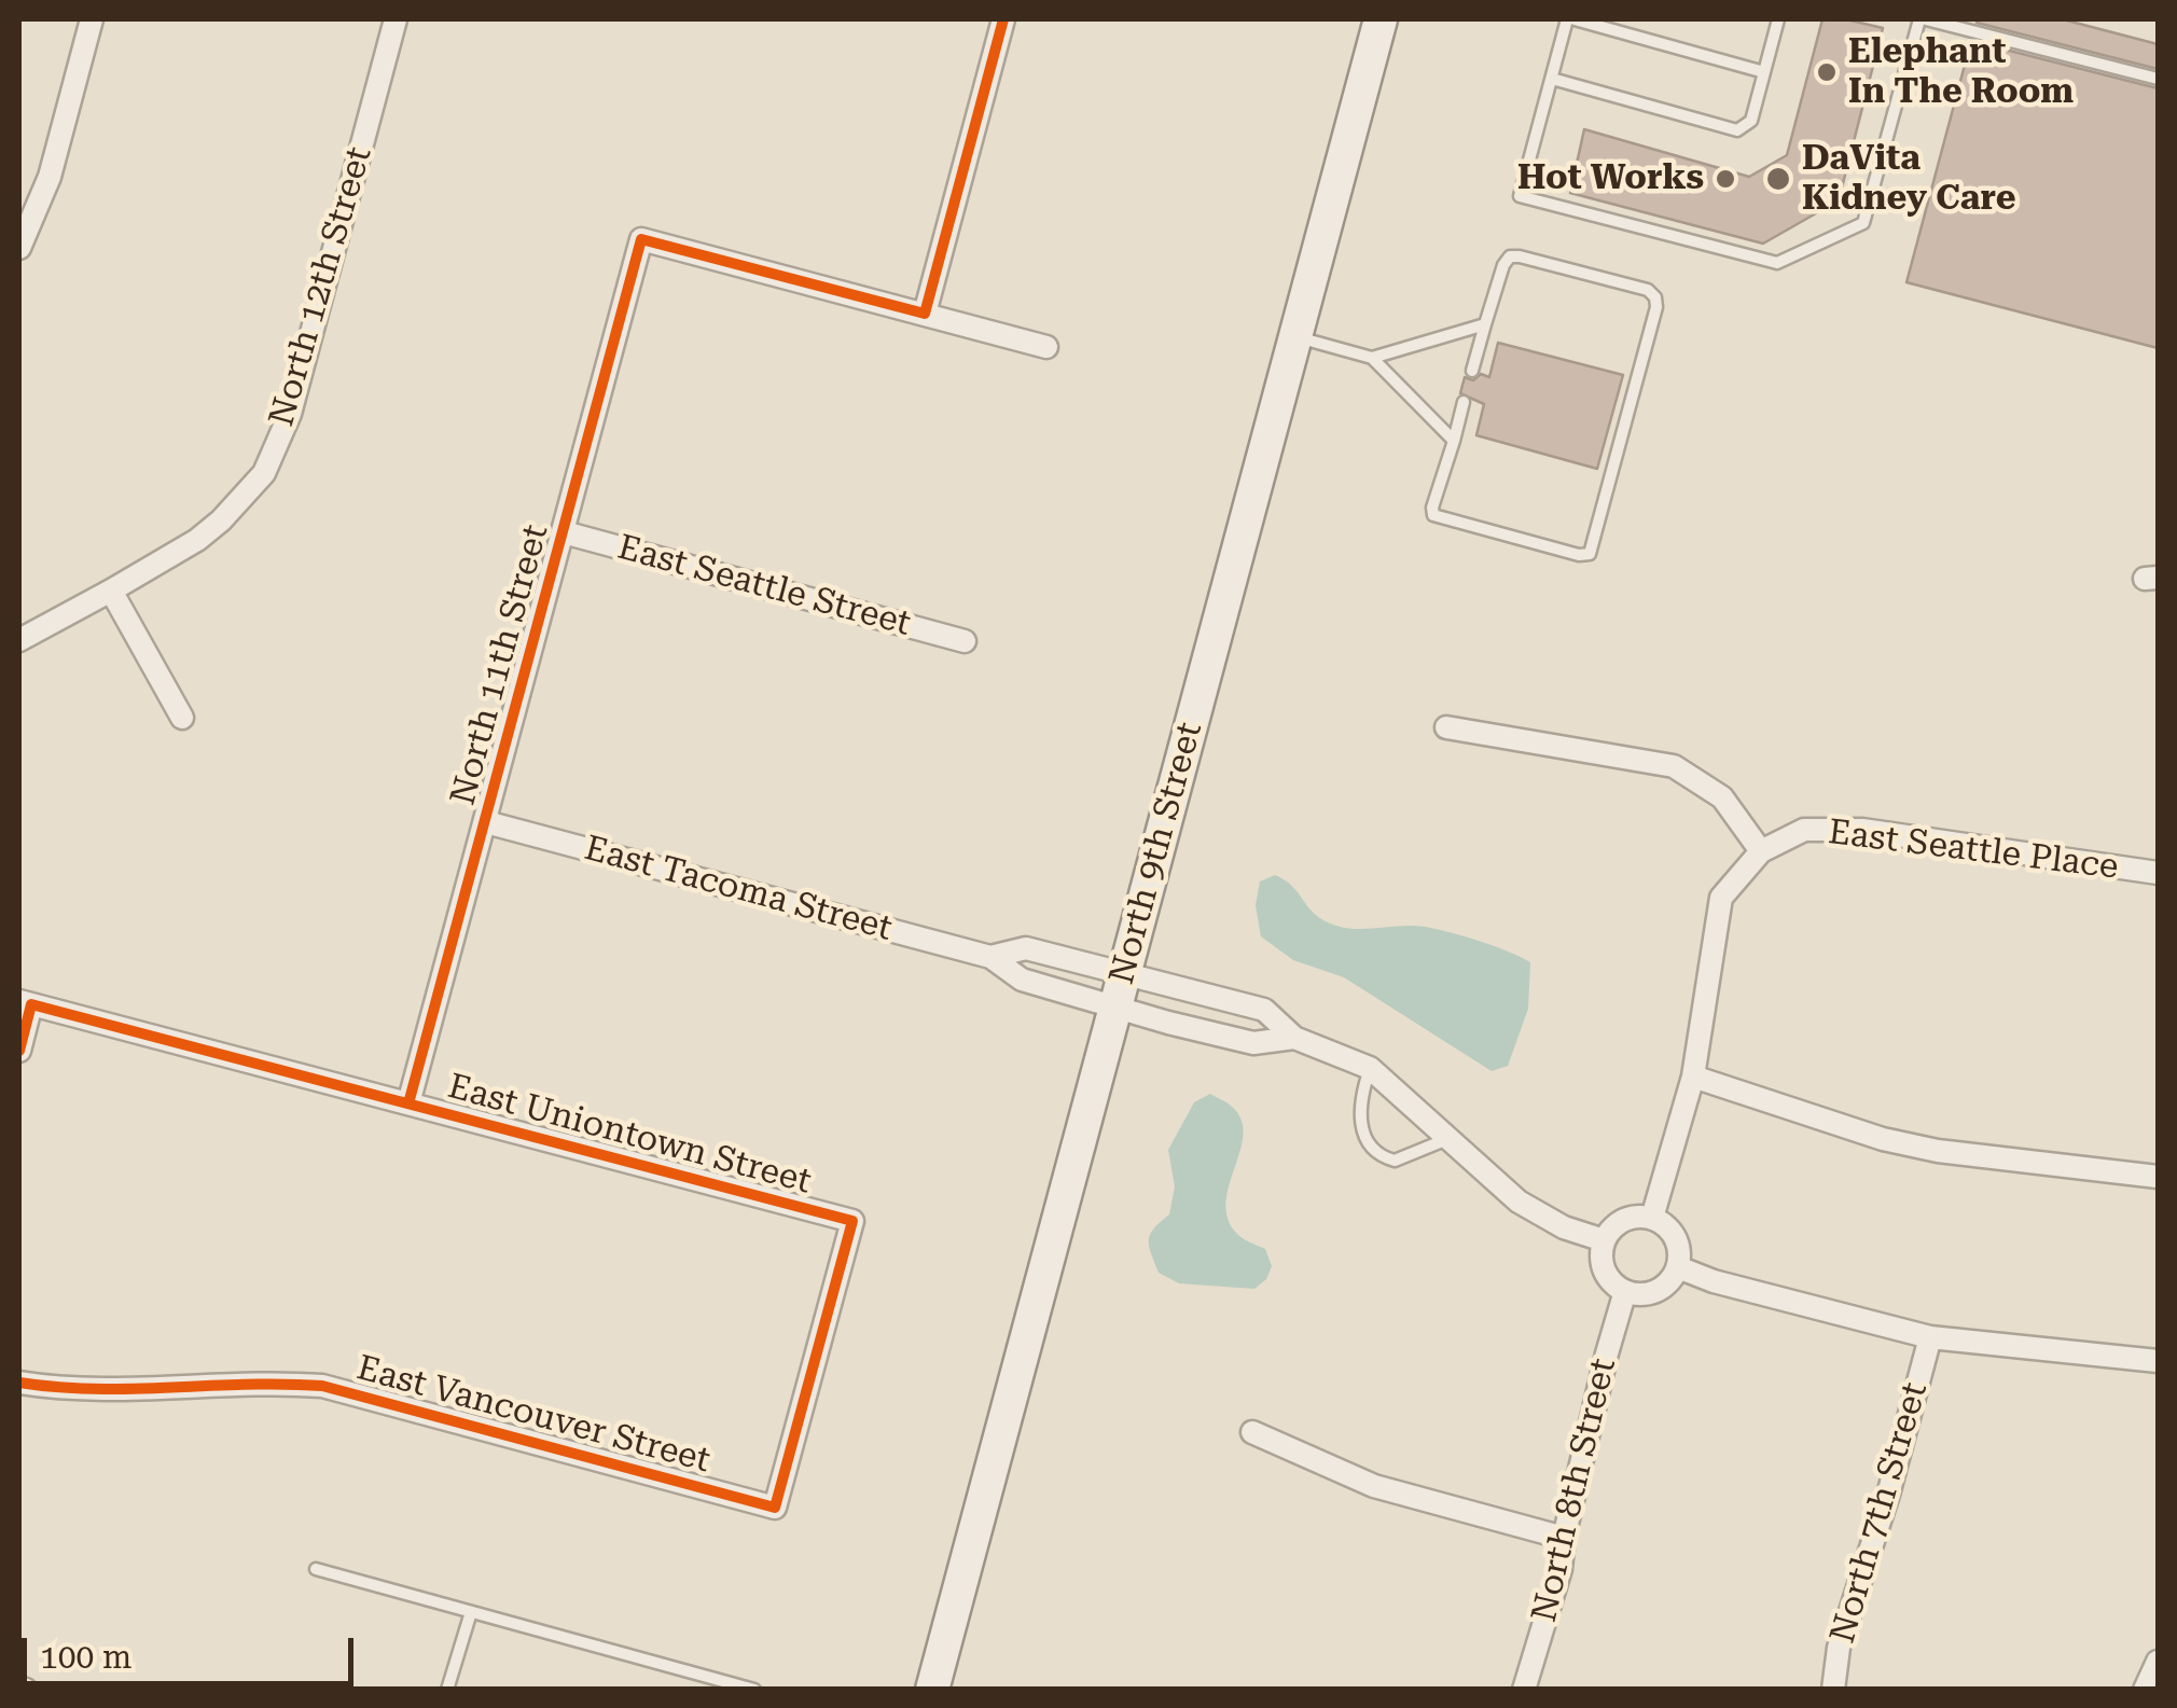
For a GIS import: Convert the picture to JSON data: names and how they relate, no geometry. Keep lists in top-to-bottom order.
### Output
{
  "streets": {
    "main road": ["North 9th Street"],
    "street": [
      "North 12th Street",
      "East Seattle Street",
      "North 11th Street",
      "East Seattle Place",
      "East Tacoma Street",
      "East Uniontown Street",
      "East Vancouver Street",
      "North 8th Street",
      "North 7th Street"
    ]
  },
  "crossings": [
    ["East Seattle Street", "North 11th Street"],
    ["North 11th Street", "East Tacoma Street"],
    ["North 11th Street", "East Uniontown Street"],
    ["North 9th Street", "East Tacoma Street"],
    ["East Tacoma Street", "North 8th Street"],
    ["East Uniontown Street", "East Vancouver Street"]
  ],
  "places": ["Elephant In The Room", "Hot Works", "DaVita Kidney Care"],
  "scale_bar": "100 m"
}
